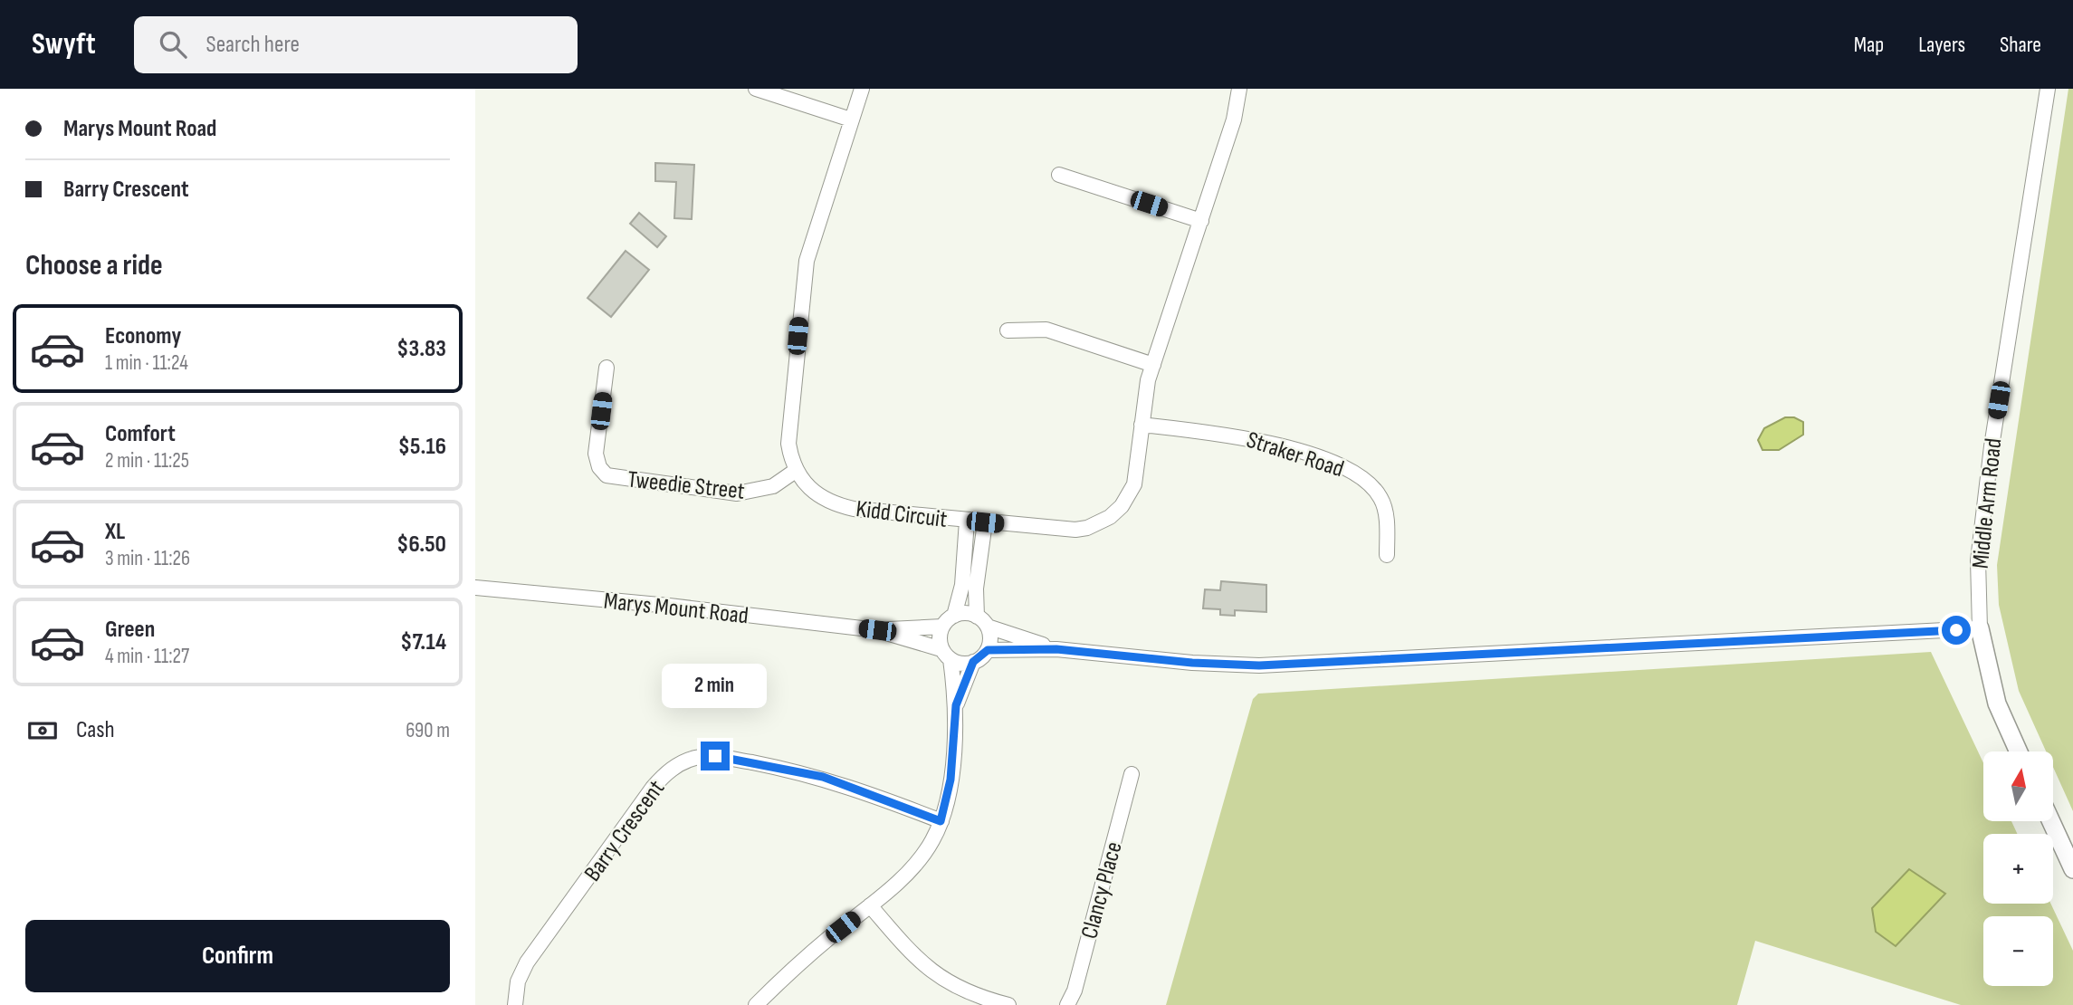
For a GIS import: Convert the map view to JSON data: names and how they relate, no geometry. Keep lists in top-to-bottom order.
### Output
{
  "streets": {
    "main road": ["Middle Arm Road"],
    "street": [
      "Straker Road",
      "Tweedie Street",
      "Kidd Circuit",
      "Marys Mount Road",
      "Barry Crescent",
      "Clancy Place"
    ]
  },
  "crossings": [
    ["Straker Road", "Kidd Circuit"],
    ["Tweedie Street", "Kidd Circuit"]
  ],
  "north": "top",
  "page": {
    "header": "Swyft",
    "search": "Search here",
    "nav": ["Map", "Layers", "Share"],
    "banner": ["Marys Mount Road", "Barry Crescent"],
    "heading": "Choose a ride",
    "list": [
      {
        "name": "Economy",
        "note": "1 min · 11:24",
        "value": "$3.83"
      },
      {
        "name": "Comfort",
        "note": "2 min · 11:25",
        "value": "$5.16"
      },
      {
        "name": "XL",
        "note": "3 min · 11:26",
        "value": "$6.50"
      },
      {
        "name": "Green",
        "note": "4 min · 11:27",
        "value": "$7.14"
      }
    ],
    "bubble": "2 min",
    "pay": ["Cash", "690 m"],
    "map_buttons": ["+", "−"],
    "buttons": "Confirm"
  }
}
